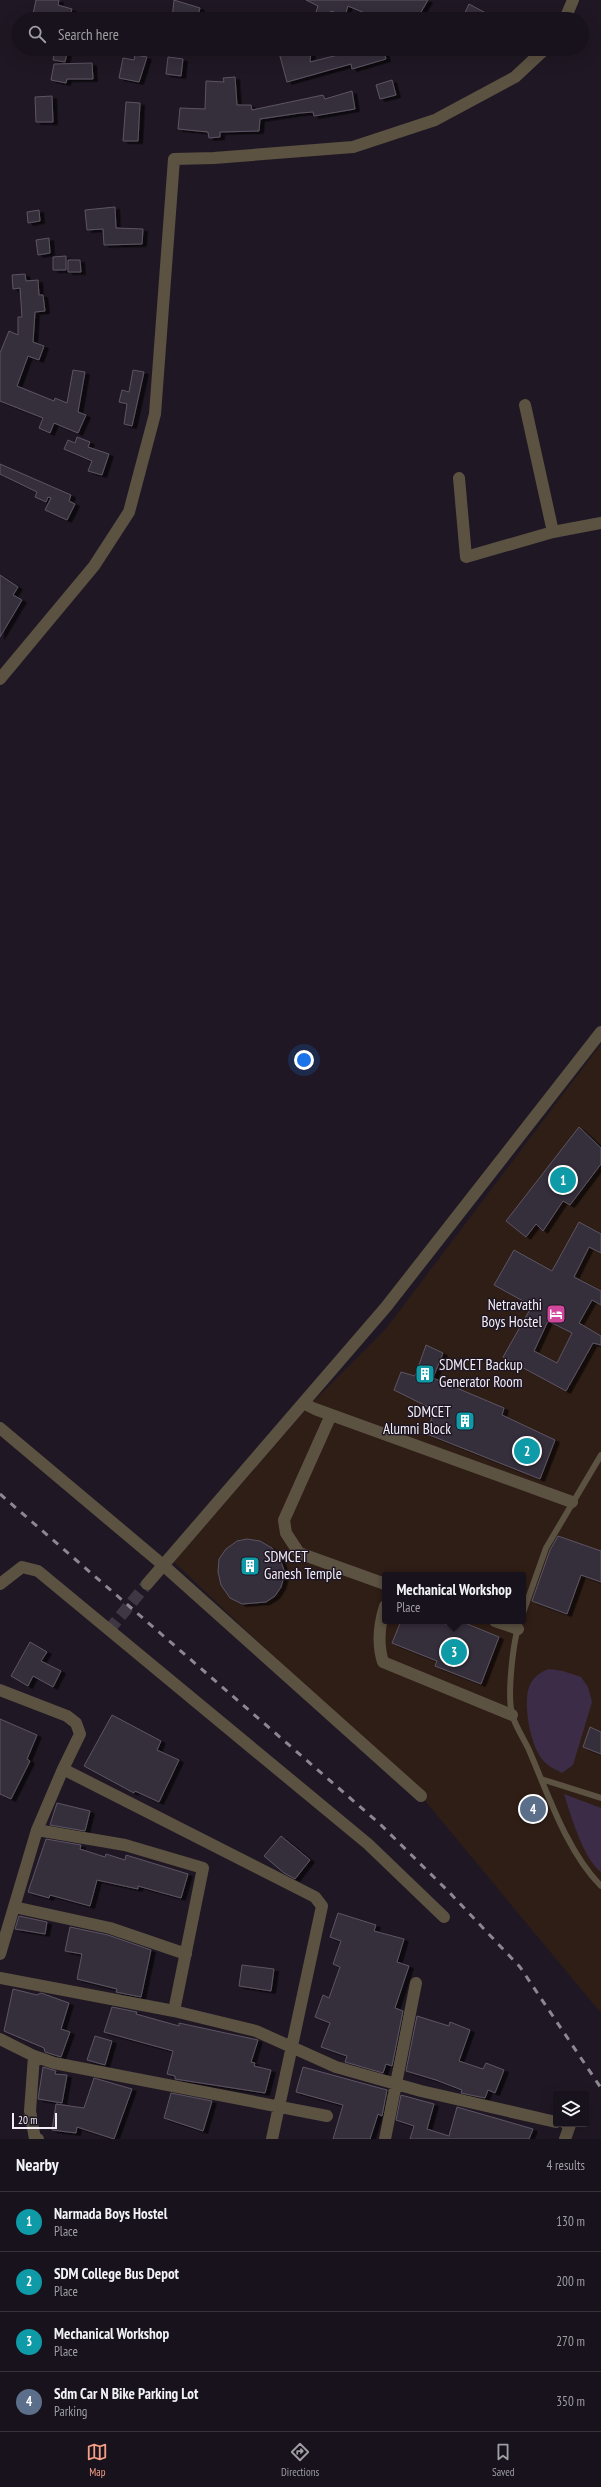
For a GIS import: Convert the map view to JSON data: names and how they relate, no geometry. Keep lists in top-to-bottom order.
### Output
{
  "places": {
    "hotel": ["Netravathi Boys Hostel"],
    "building": ["SDMCET Backup Generator Room", "SDMCET Alumni Block", "SDMCET Ganesh Temple"]
  },
  "scale_bar": "20 m",
  "page": {
    "search": "Search here",
    "pins": [
      "1",
      "2",
      "3",
      "4"
    ],
    "popup": ["Mechanical Workshop", "Place"],
    "scale": "20 m",
    "heading": ["Nearby", "4 results"],
    "list": [
      {
        "mark": "1",
        "name": "Narmada Boys Hostel",
        "note": "Place",
        "value": "130 m"
      },
      {
        "mark": "2",
        "name": "SDM College Bus Depot",
        "note": "Place",
        "value": "200 m"
      },
      {
        "mark": "3",
        "name": "Mechanical Workshop",
        "note": "Place",
        "value": "270 m"
      },
      {
        "mark": "4",
        "name": "Sdm Car N Bike Parking Lot",
        "note": "Parking",
        "value": "350 m"
      }
    ],
    "nav": ["Map", "Directions", "Saved"]
  }
}
